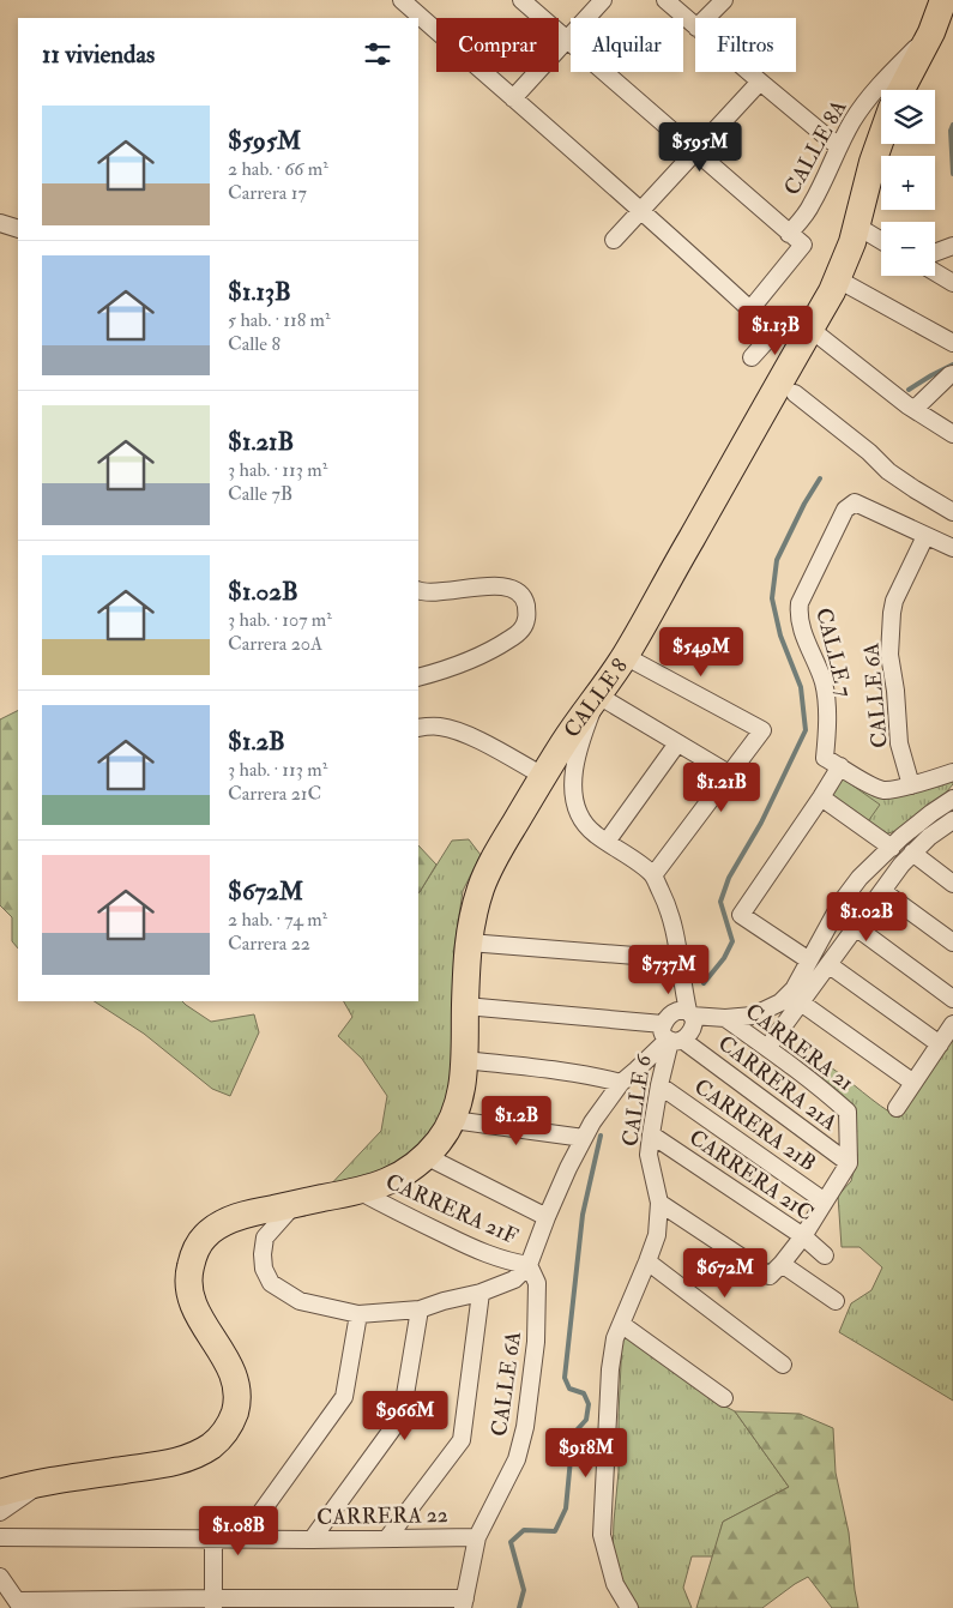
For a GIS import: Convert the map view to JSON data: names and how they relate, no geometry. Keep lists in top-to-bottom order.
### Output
{
  "streets": {
    "main road": ["CALLE 8"],
    "street": [
      "CALLE 8A",
      "CALLE 7",
      "CALLE 6A",
      "CARRERA 21",
      "CARRERA 21A",
      "CALLE 6",
      "CARRERA 21B",
      "CARRERA 21C",
      "CARRERA 21F",
      "CARRERA 22"
    ]
  },
  "crossings": [
    ["CALLE 7", "CALLE 6A"],
    ["CALLE 6A", "CARRERA 21F"],
    ["CALLE 6A", "CARRERA 22"],
    ["CALLE 8", "CARRERA 21F"],
    ["CARRERA 21", "CARRERA 21A"],
    ["CARRERA 21A", "CALLE 6"],
    ["CALLE 6", "CARRERA 21B"],
    ["CALLE 6", "CARRERA 21C"]
  ],
  "page": {
    "chip": ["Comprar", "Alquilar", "Filtros"],
    "heading": "11 viviendas",
    "map_buttons": ["+", "−"],
    "list": [
      {
        "name": "$595M",
        "note": "2 hab. · 66 m² · Carrera 17"
      },
      {
        "name": "$1.13B",
        "note": "5 hab. · 118 m² · Calle 8"
      },
      {
        "name": "$1.21B",
        "note": "3 hab. · 113 m² · Calle 7B"
      },
      {
        "name": "$1.02B",
        "note": "3 hab. · 107 m² · Carrera 20A"
      },
      {
        "name": "$1.2B",
        "note": "3 hab. · 113 m² · Carrera 21C"
      },
      {
        "name": "$672M",
        "note": "2 hab. · 74 m² · Carrera 22"
      }
    ],
    "price": [
      "$595M",
      "$1.13B",
      "$549M",
      "$1.21B",
      "$1.02B",
      "$737M",
      "$1.2B",
      "$672M",
      "$966M",
      "$918M",
      "$1.08B"
    ]
  }
}
